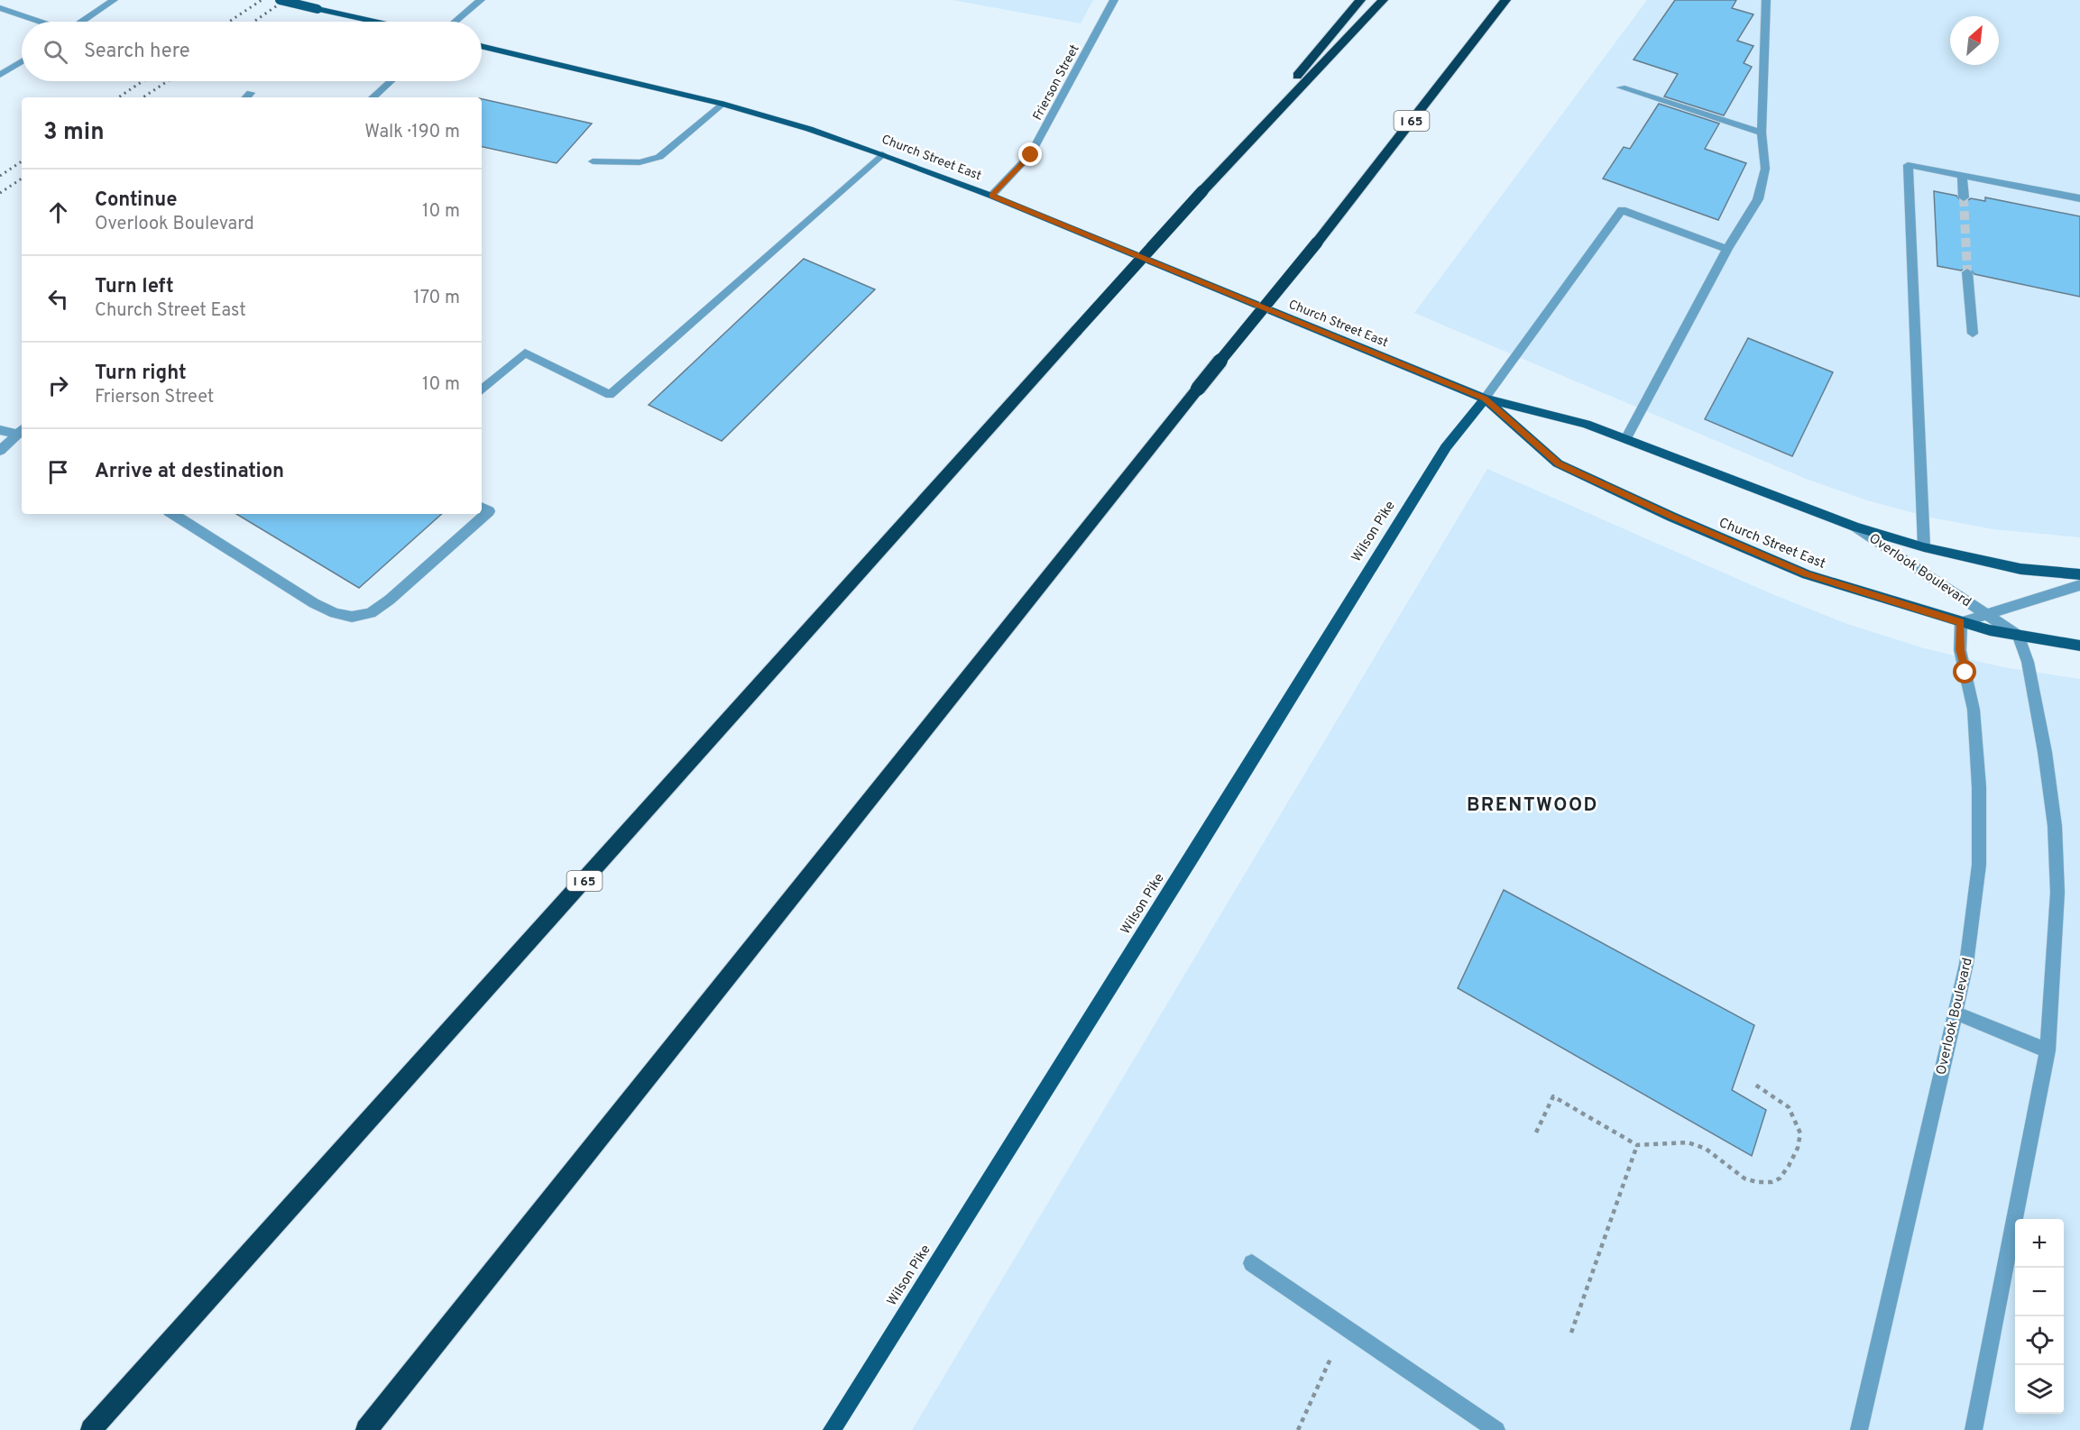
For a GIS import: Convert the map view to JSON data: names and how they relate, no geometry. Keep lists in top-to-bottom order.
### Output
{
  "streets": {
    "highway": ["I 65"],
    "main road": ["Church Street East", "Wilson Pike"],
    "street": ["Frierson Street", "Overlook Boulevard"]
  },
  "crossings": [
    ["Frierson Street", "Church Street East"],
    ["Church Street East", "Wilson Pike"],
    ["Church Street East", "Overlook Boulevard"]
  ],
  "districts": ["BRENTWOOD"],
  "north": "top right",
  "page": {
    "search": "Search here",
    "heading": ["3 min", "Walk · 190 m"],
    "list": [
      ["Continue", "Overlook Boulevard", "10 m"],
      ["Turn left", "Church Street East", "170 m"],
      ["Turn right", "Frierson Street", "10 m"],
      "Arrive at destination"
    ],
    "map_buttons": ["+", "−"]
  }
}
